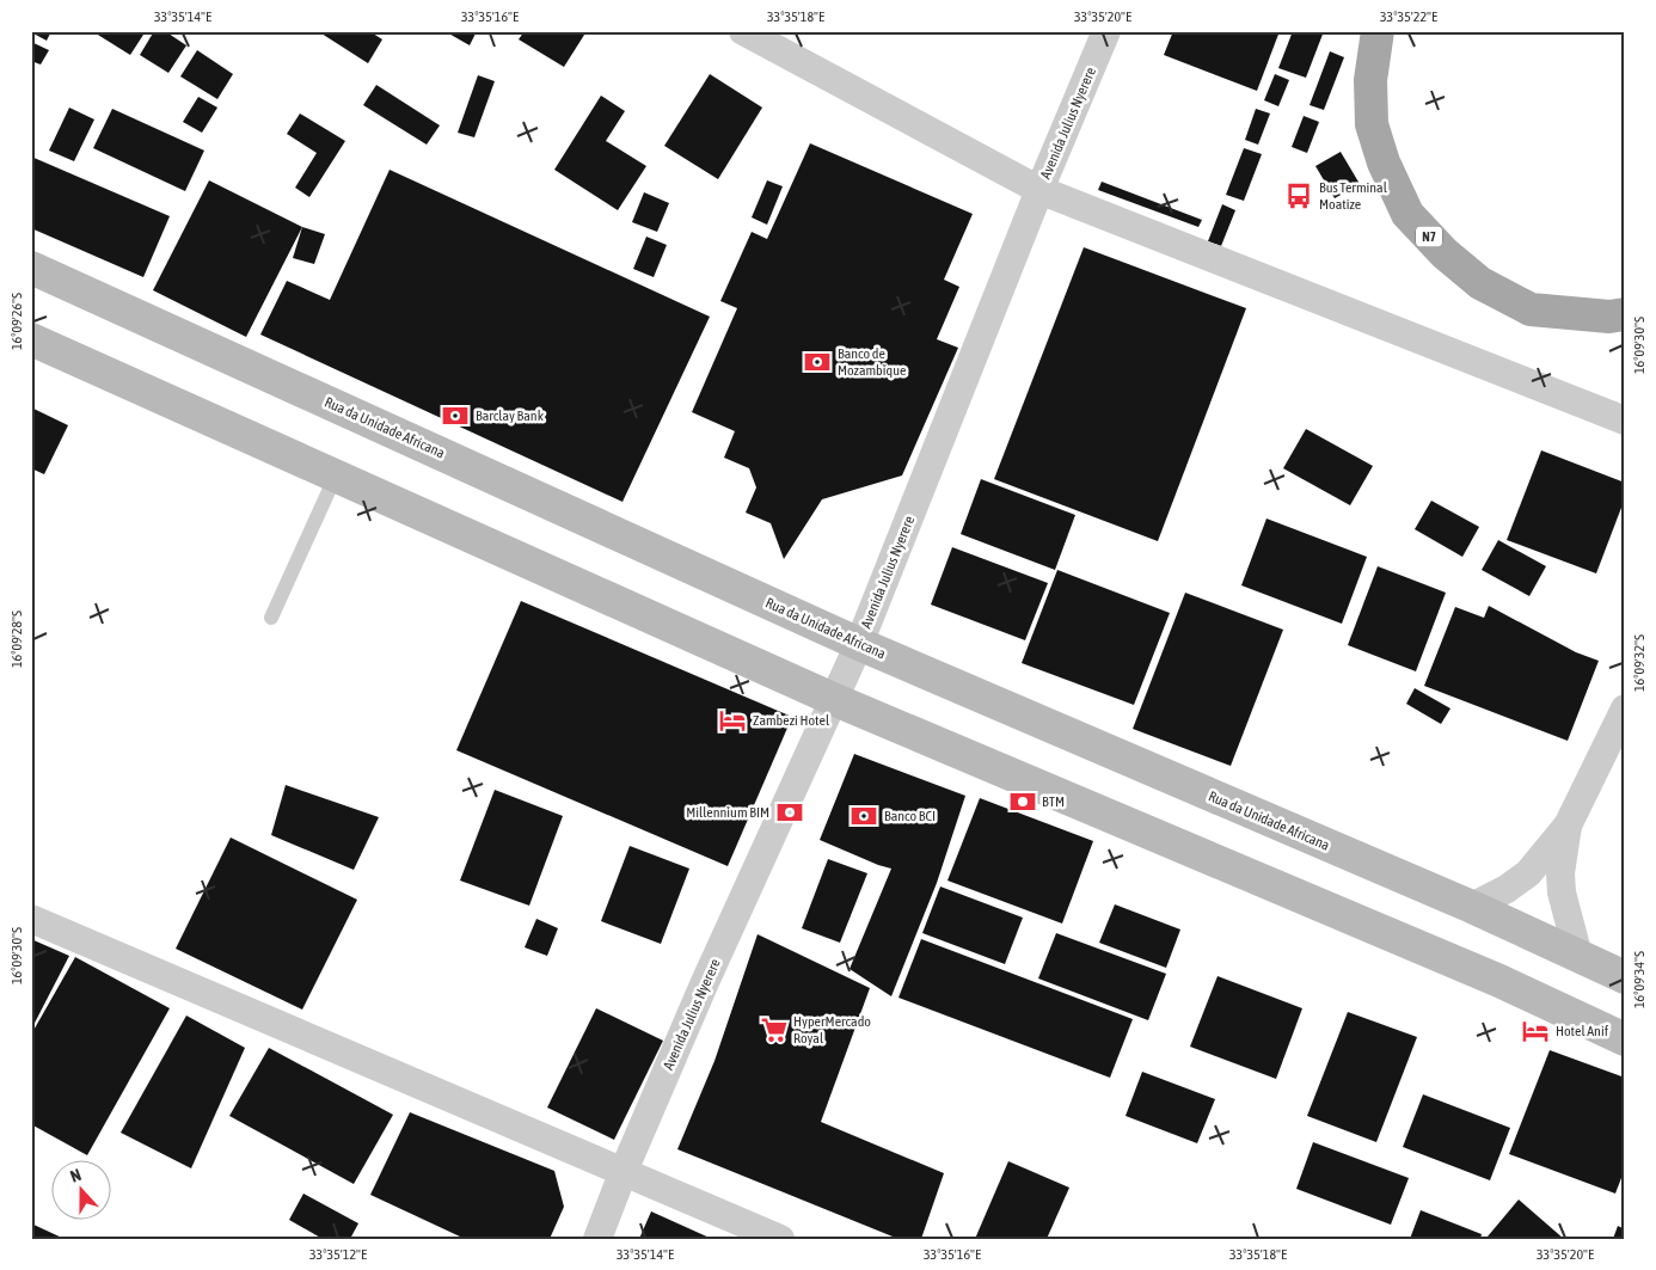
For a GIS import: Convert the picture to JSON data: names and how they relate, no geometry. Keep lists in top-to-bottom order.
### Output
{
  "streets": {
    "main road": ["N7"],
    "street": ["Avenida Julius Nyerere", "Rua da Unidade Africana"]
  },
  "crossings": [
    ["Avenida Julius Nyerere", "Rua da Unidade Africana"]
  ],
  "places": {
    "bus stop": ["Bus Terminal Moatize"],
    "bank": [
      "Banco de Mozambique",
      "Barclay Bank",
      "BTM",
      "Millennium BIM",
      "Banco BCI"
    ],
    "hotel": ["Zambezi Hotel", "Hotel Anif"],
    "supermarket": ["HyperMercado Royal"]
  },
  "north": "top",
  "coordinates": [
    "33°35'14\"E",
    "33°35'16\"E",
    "33°35'18\"E",
    "33°35'20\"E",
    "33°35'22\"E",
    "16°09'26\"S",
    "16°09'30\"S",
    "16°09'28\"S",
    "16°09'32\"S",
    "16°09'34\"S",
    "33°35'12\"E"
  ]
}
